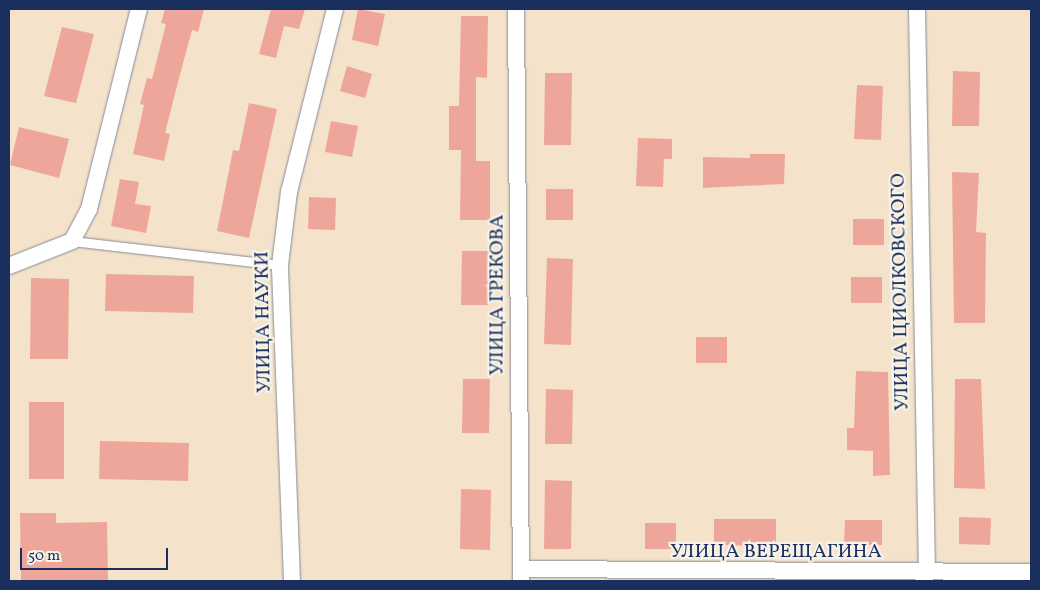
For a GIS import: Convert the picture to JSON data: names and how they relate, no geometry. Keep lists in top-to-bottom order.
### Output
{
  "streets": {
    "street": [
      "УЛИЦА ЦИОЛКОВСКОГО",
      "УЛИЦА ГРЕКОВА",
      "УЛИЦА НАУКИ",
      "УЛИЦА ВЕРЕЩАГИНА"
    ]
  },
  "crossings": [
    ["УЛИЦА ЦИОЛКОВСКОГО", "УЛИЦА ВЕРЕЩАГИНА"],
    ["УЛИЦА ГРЕКОВА", "УЛИЦА ВЕРЕЩАГИНА"]
  ],
  "scale_bar": "50 m"
}
